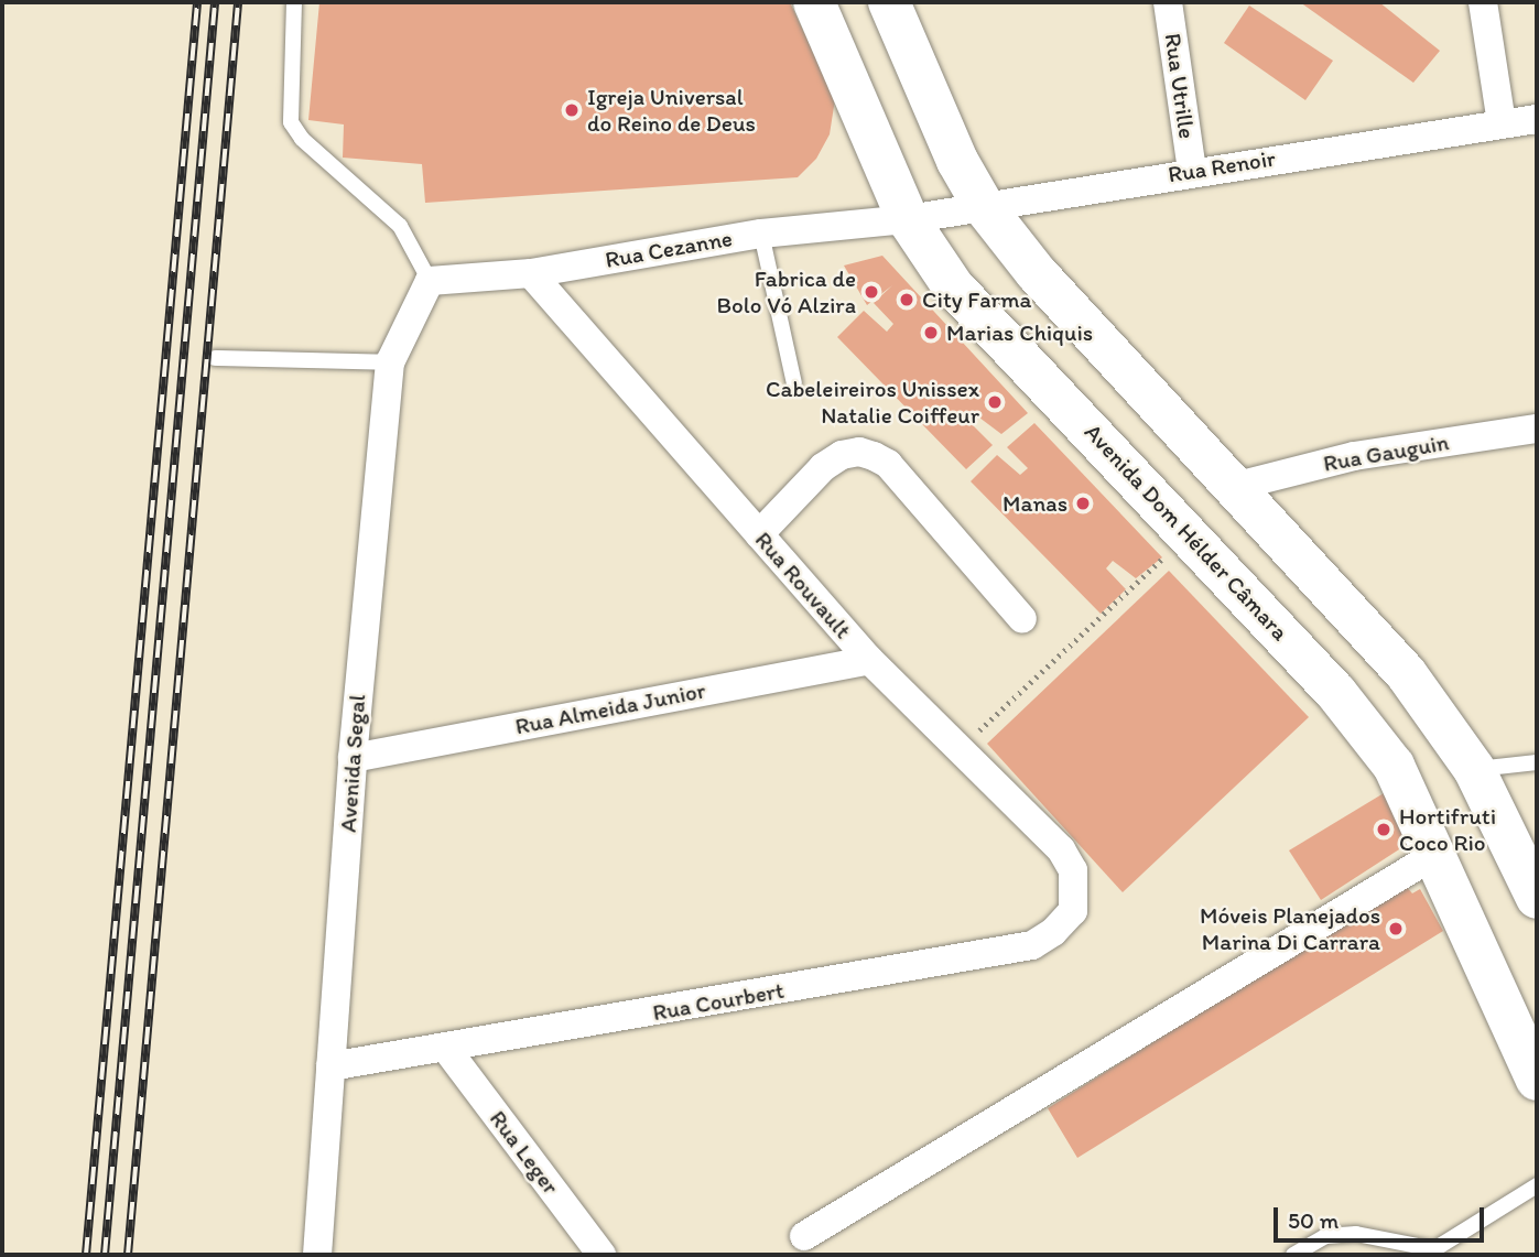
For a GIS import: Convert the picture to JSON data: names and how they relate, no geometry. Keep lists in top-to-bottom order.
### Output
{
  "streets": {
    "main road": ["Avenida Dom Hélder Câmara"],
    "street": [
      "Rua Utrille",
      "Rua Renoir",
      "Rua Cezanne",
      "Rua Gauguin",
      "Rua Rouvault",
      "Rua Almeida Junior",
      "Avenida Segal",
      "Rua Courbert",
      "Rua Leger"
    ]
  },
  "crossings": [
    ["Rua Utrille", "Rua Renoir"],
    ["Rua Renoir", "Rua Cezanne"],
    ["Rua Renoir", "Avenida Dom Hélder Câmara"],
    ["Rua Cezanne", "Avenida Dom Hélder Câmara"],
    ["Rua Cezanne", "Rua Rouvault"],
    ["Rua Cezanne", "Avenida Segal"],
    ["Rua Rouvault", "Rua Almeida Junior"],
    ["Rua Rouvault", "Rua Courbert"],
    ["Rua Almeida Junior", "Avenida Segal"],
    ["Avenida Segal", "Rua Courbert"],
    ["Rua Courbert", "Rua Leger"]
  ],
  "places": [
    "Igreja Universal do Reino de Deus",
    "Fabrica de Bolo Vó Alzira",
    "City Farma",
    "Marias Chiquis",
    "Cabeleireiros Unissex Natalie Coiffeur",
    "Manas",
    "Hortifruti Coco Rio",
    "Móveis Planejados Marina Di Carrara"
  ],
  "scale_bar": "50 m"
}
